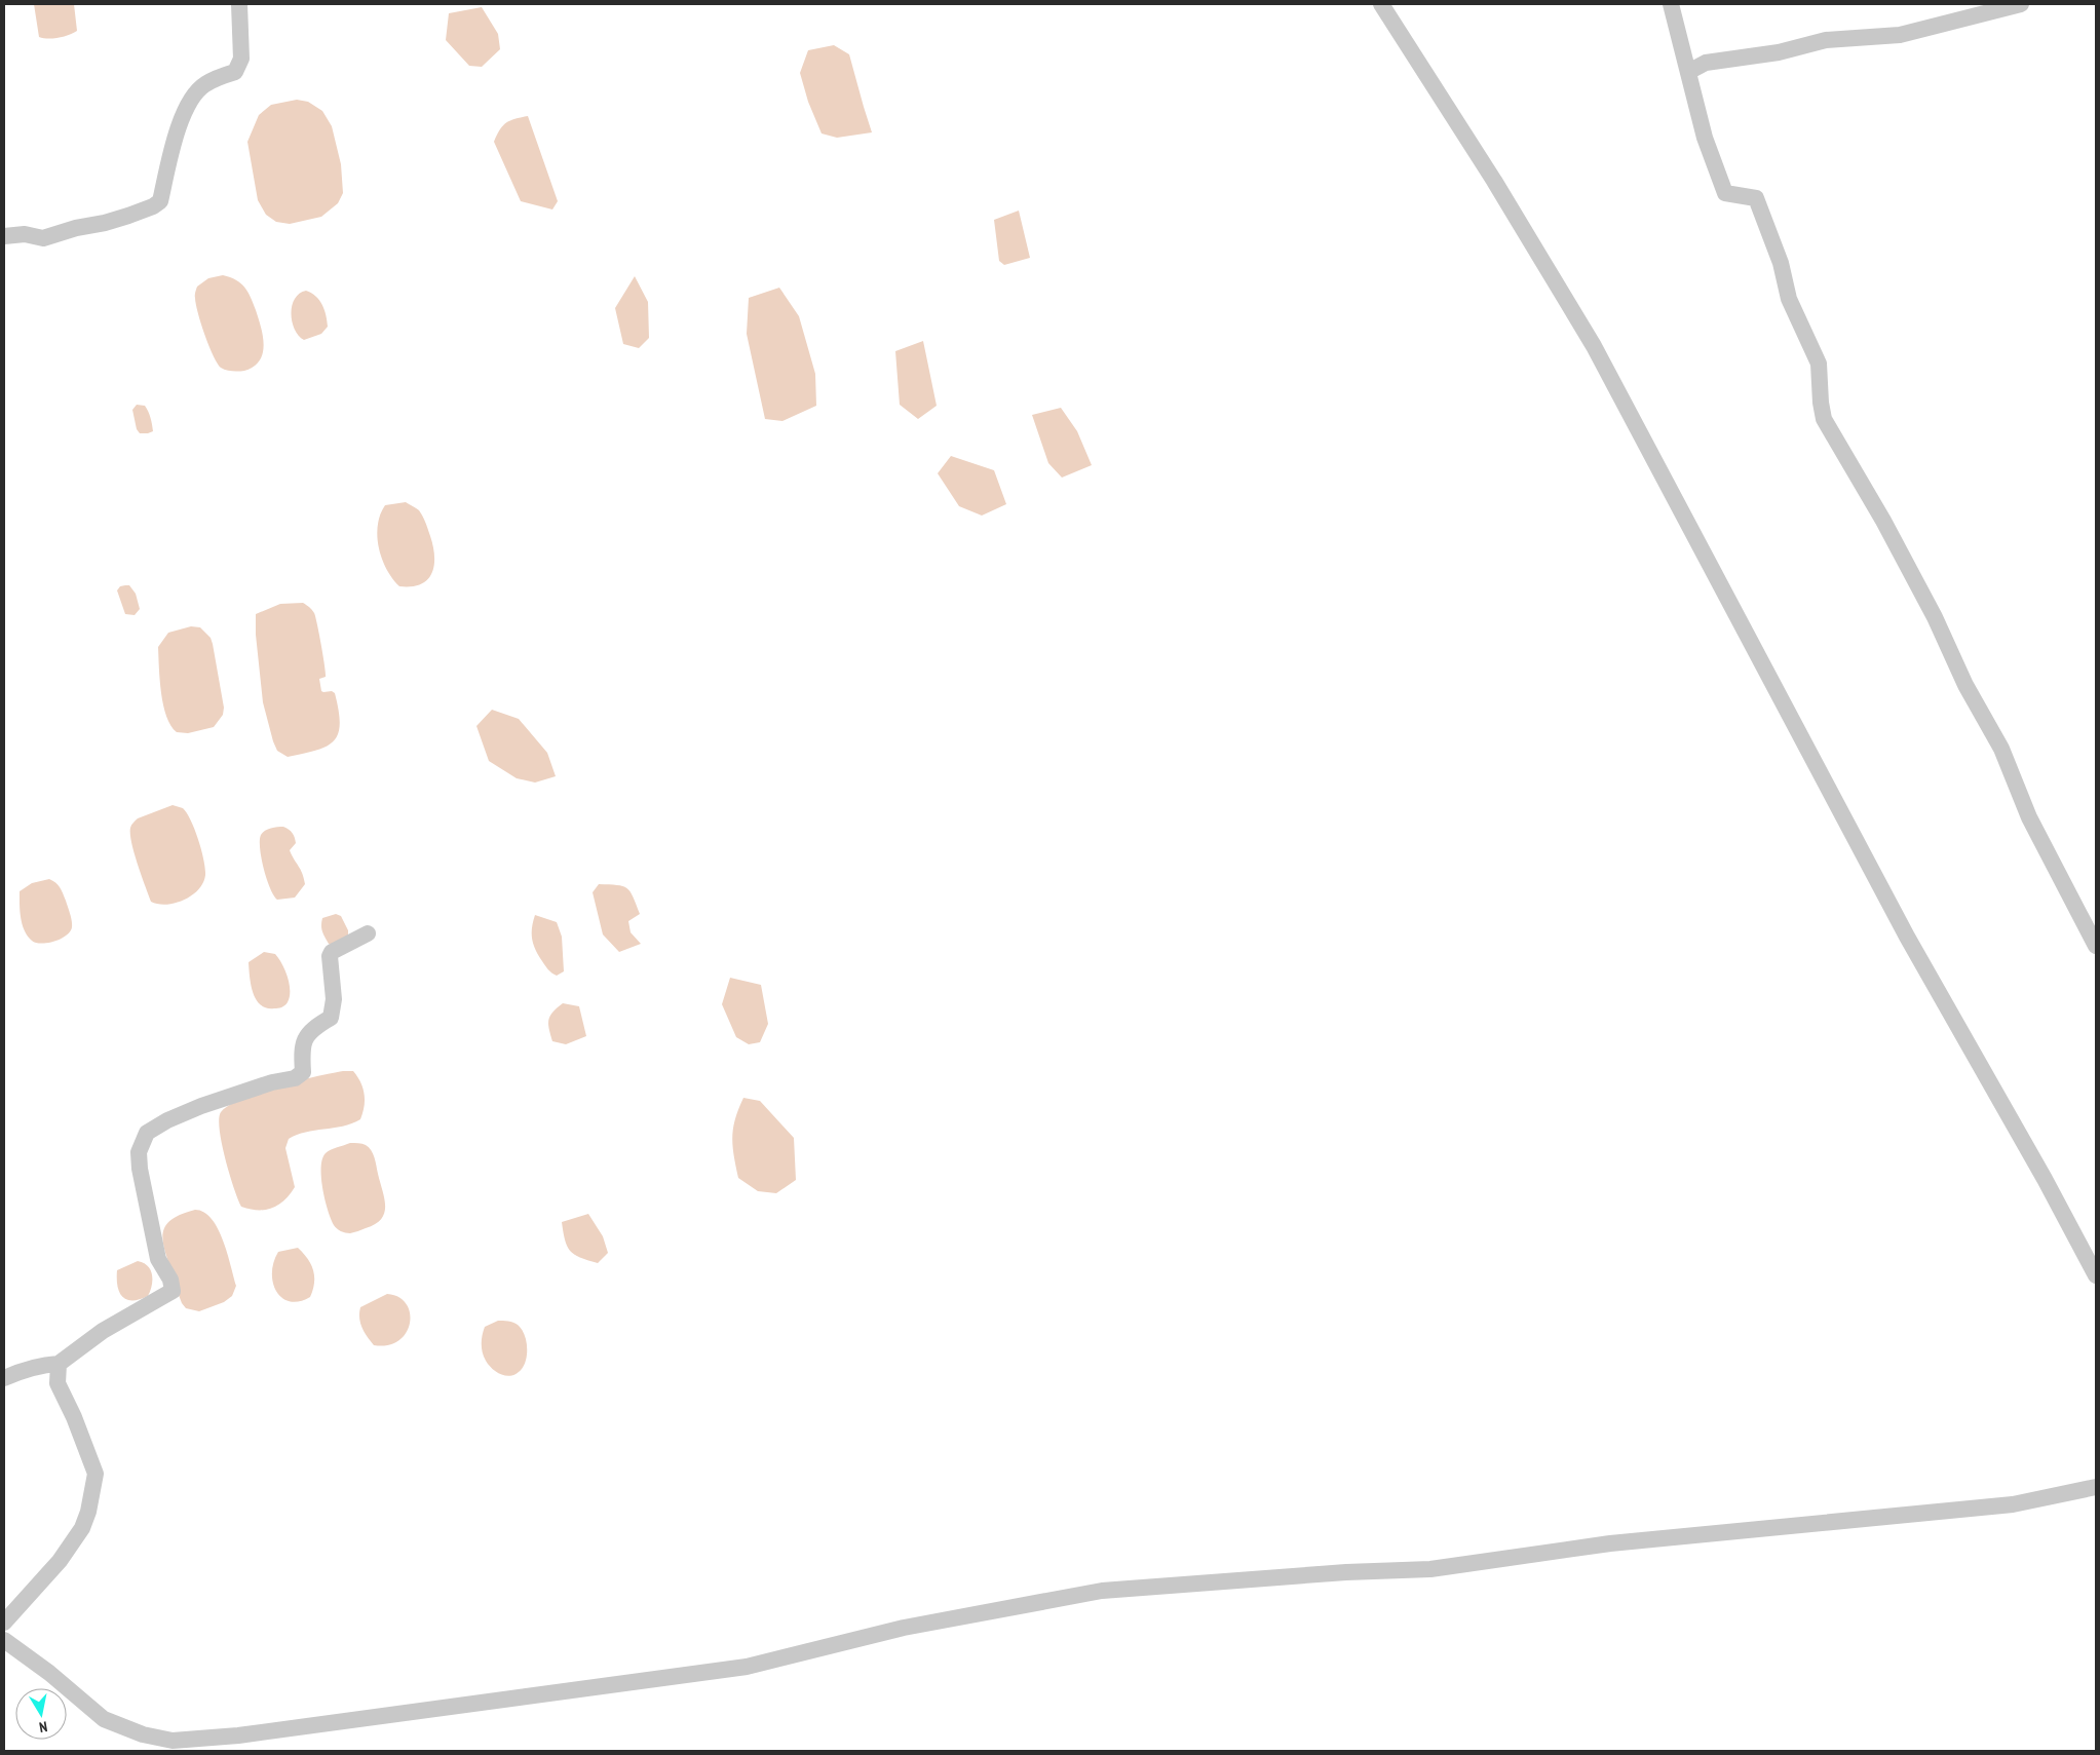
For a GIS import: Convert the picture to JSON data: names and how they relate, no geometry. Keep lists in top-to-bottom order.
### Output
{
  "north": "bottom"
}
